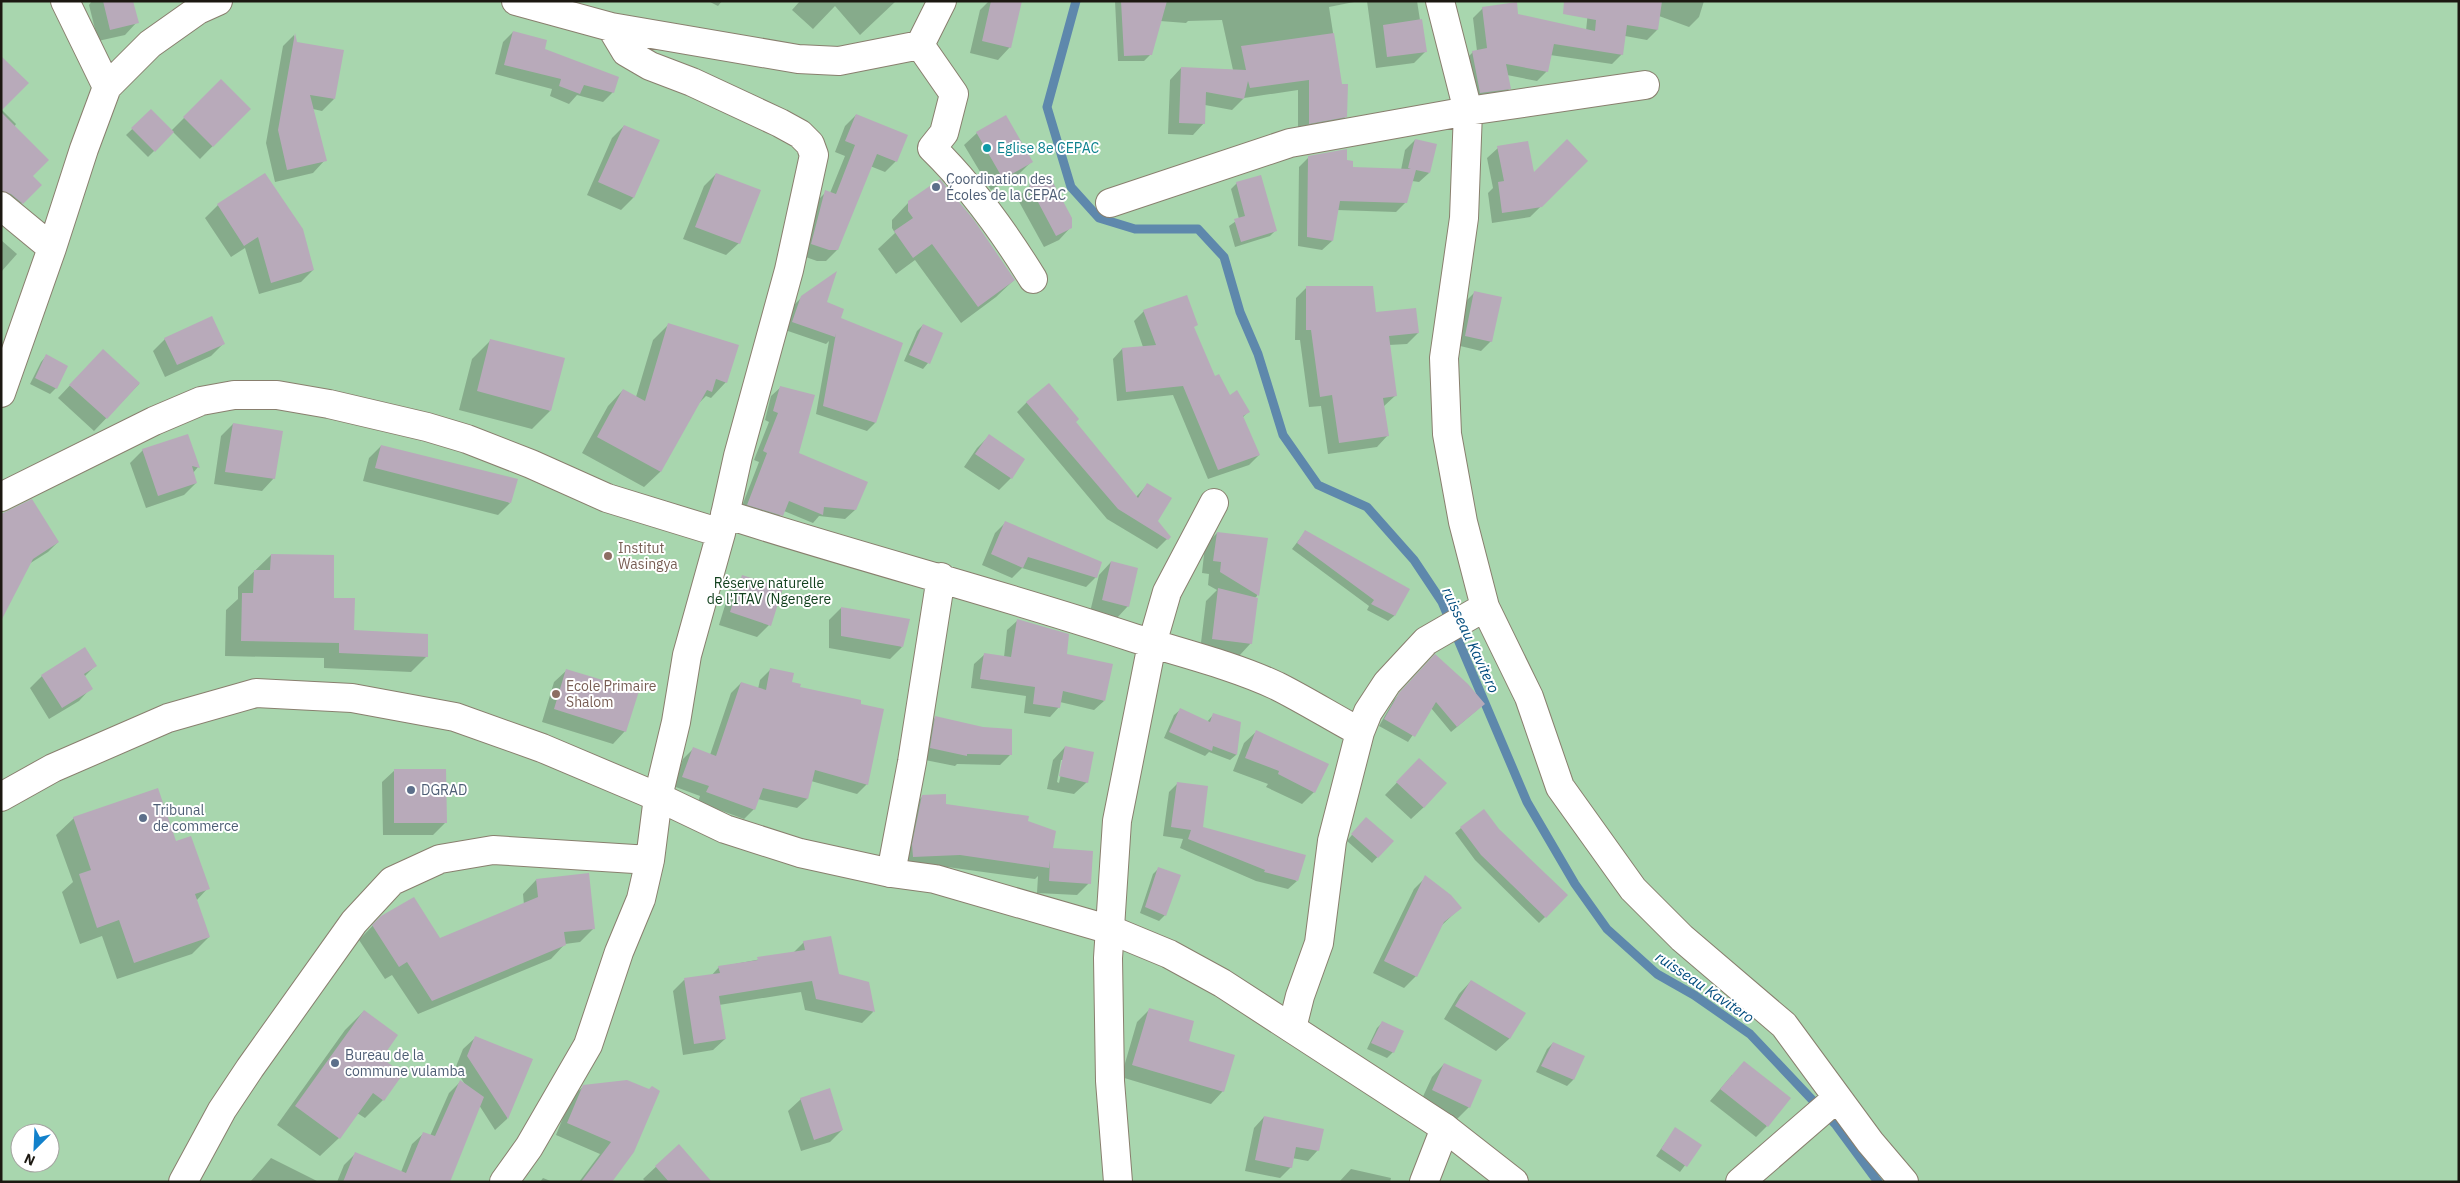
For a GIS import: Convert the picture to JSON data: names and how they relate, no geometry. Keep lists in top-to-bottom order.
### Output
{
  "water": ["ruisseau Kavitero"],
  "parks": ["Réserve naturelle de l'ITAV (Ngengere"],
  "places": [
    "Eglise 8e CEPAC",
    "Coordination des Écoles de la CEPAC",
    "Institut Wasingya",
    "Ecole Primaire Shalom",
    "DGRAD",
    "Tribunal de commerce",
    "Bureau de la commune vulamba"
  ],
  "north": "bottom left"
}
